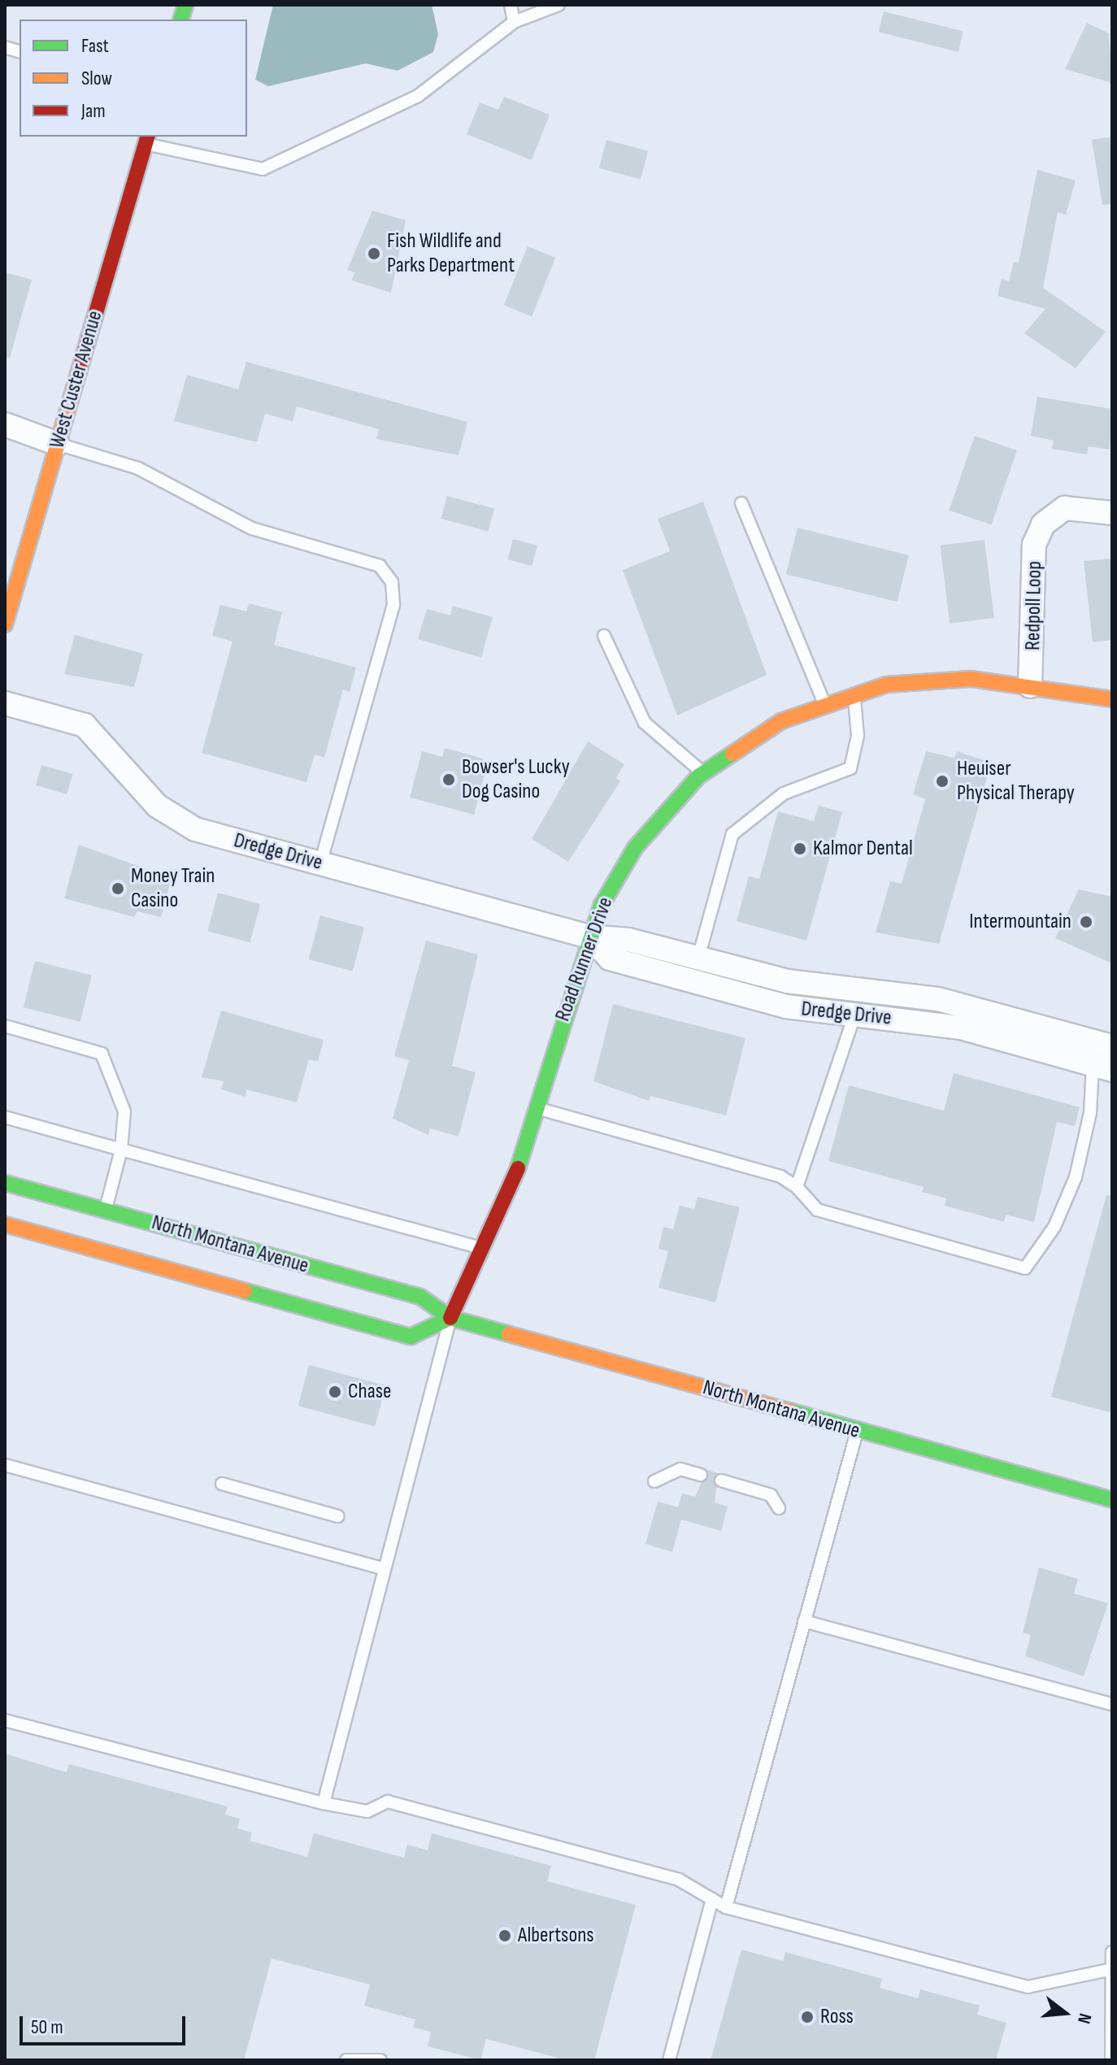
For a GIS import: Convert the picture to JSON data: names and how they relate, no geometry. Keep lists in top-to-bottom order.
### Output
{
  "streets": {
    "main road": ["West Custer Avenue", "Road Runner Drive", "North Montana Avenue"],
    "street": ["Redpoll Loop", "Dredge Drive"]
  },
  "crossings": [
    ["Redpoll Loop", "Road Runner Drive"],
    ["Dredge Drive", "Road Runner Drive"],
    ["Road Runner Drive", "North Montana Avenue"]
  ],
  "places": [
    "Fish Wildlife and Parks Department",
    "Bowser's Lucky Dog Casino",
    "Heuiser Physical Therapy",
    "Kalmor Dental",
    "Money Train Casino",
    "Intermountain",
    "Chase",
    "Albertsons",
    "Ross"
  ],
  "legend": ["Fast", "Slow", "Jam"],
  "scale_bar": "50 m",
  "north": "right"
}
